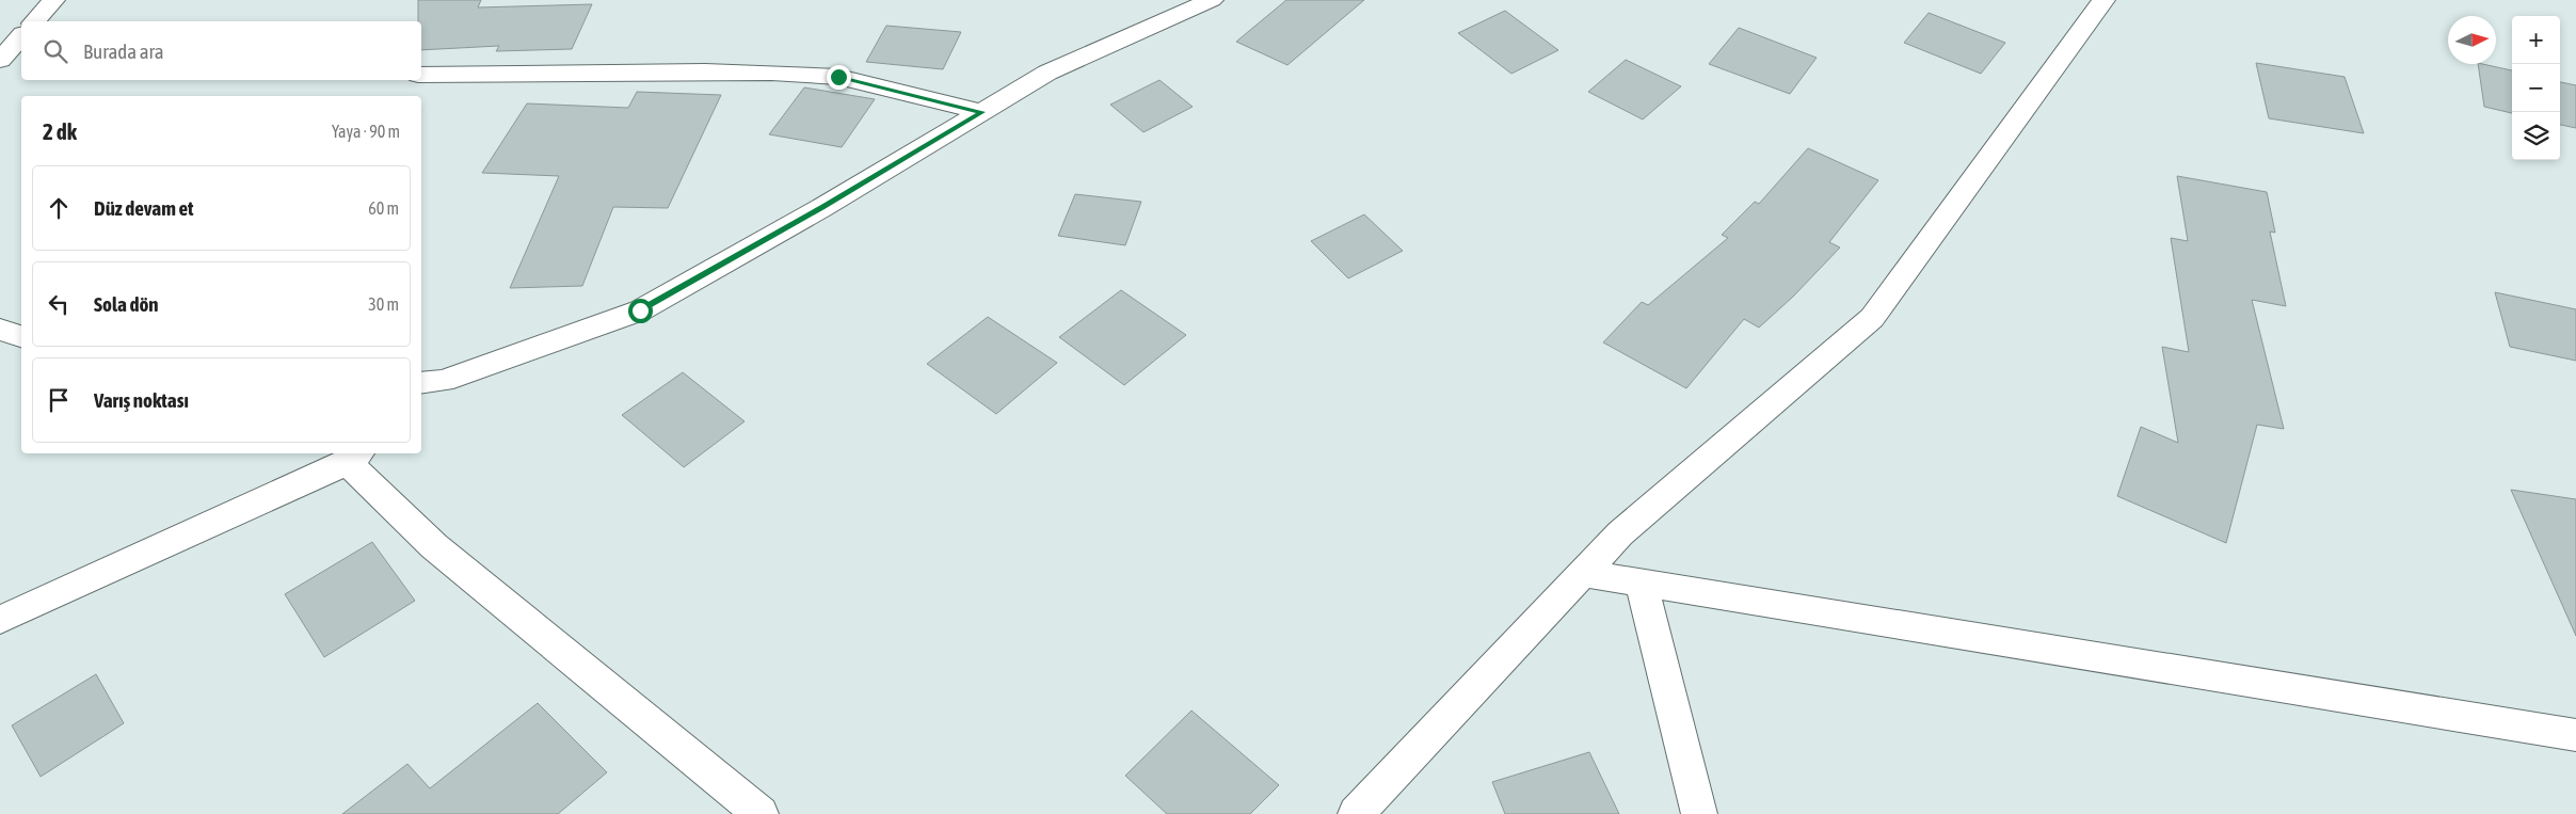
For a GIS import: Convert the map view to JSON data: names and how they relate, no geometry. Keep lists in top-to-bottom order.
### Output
{
  "north": "right",
  "page": {
    "map_buttons": ["+", "−"],
    "search": "Burada ara",
    "heading": ["2 dk", "Yaya · 90 m"],
    "list": [
      ["Düz devam et", "60 m"],
      ["Sola dön", "30 m"],
      "Varış noktası"
    ]
  }
}
